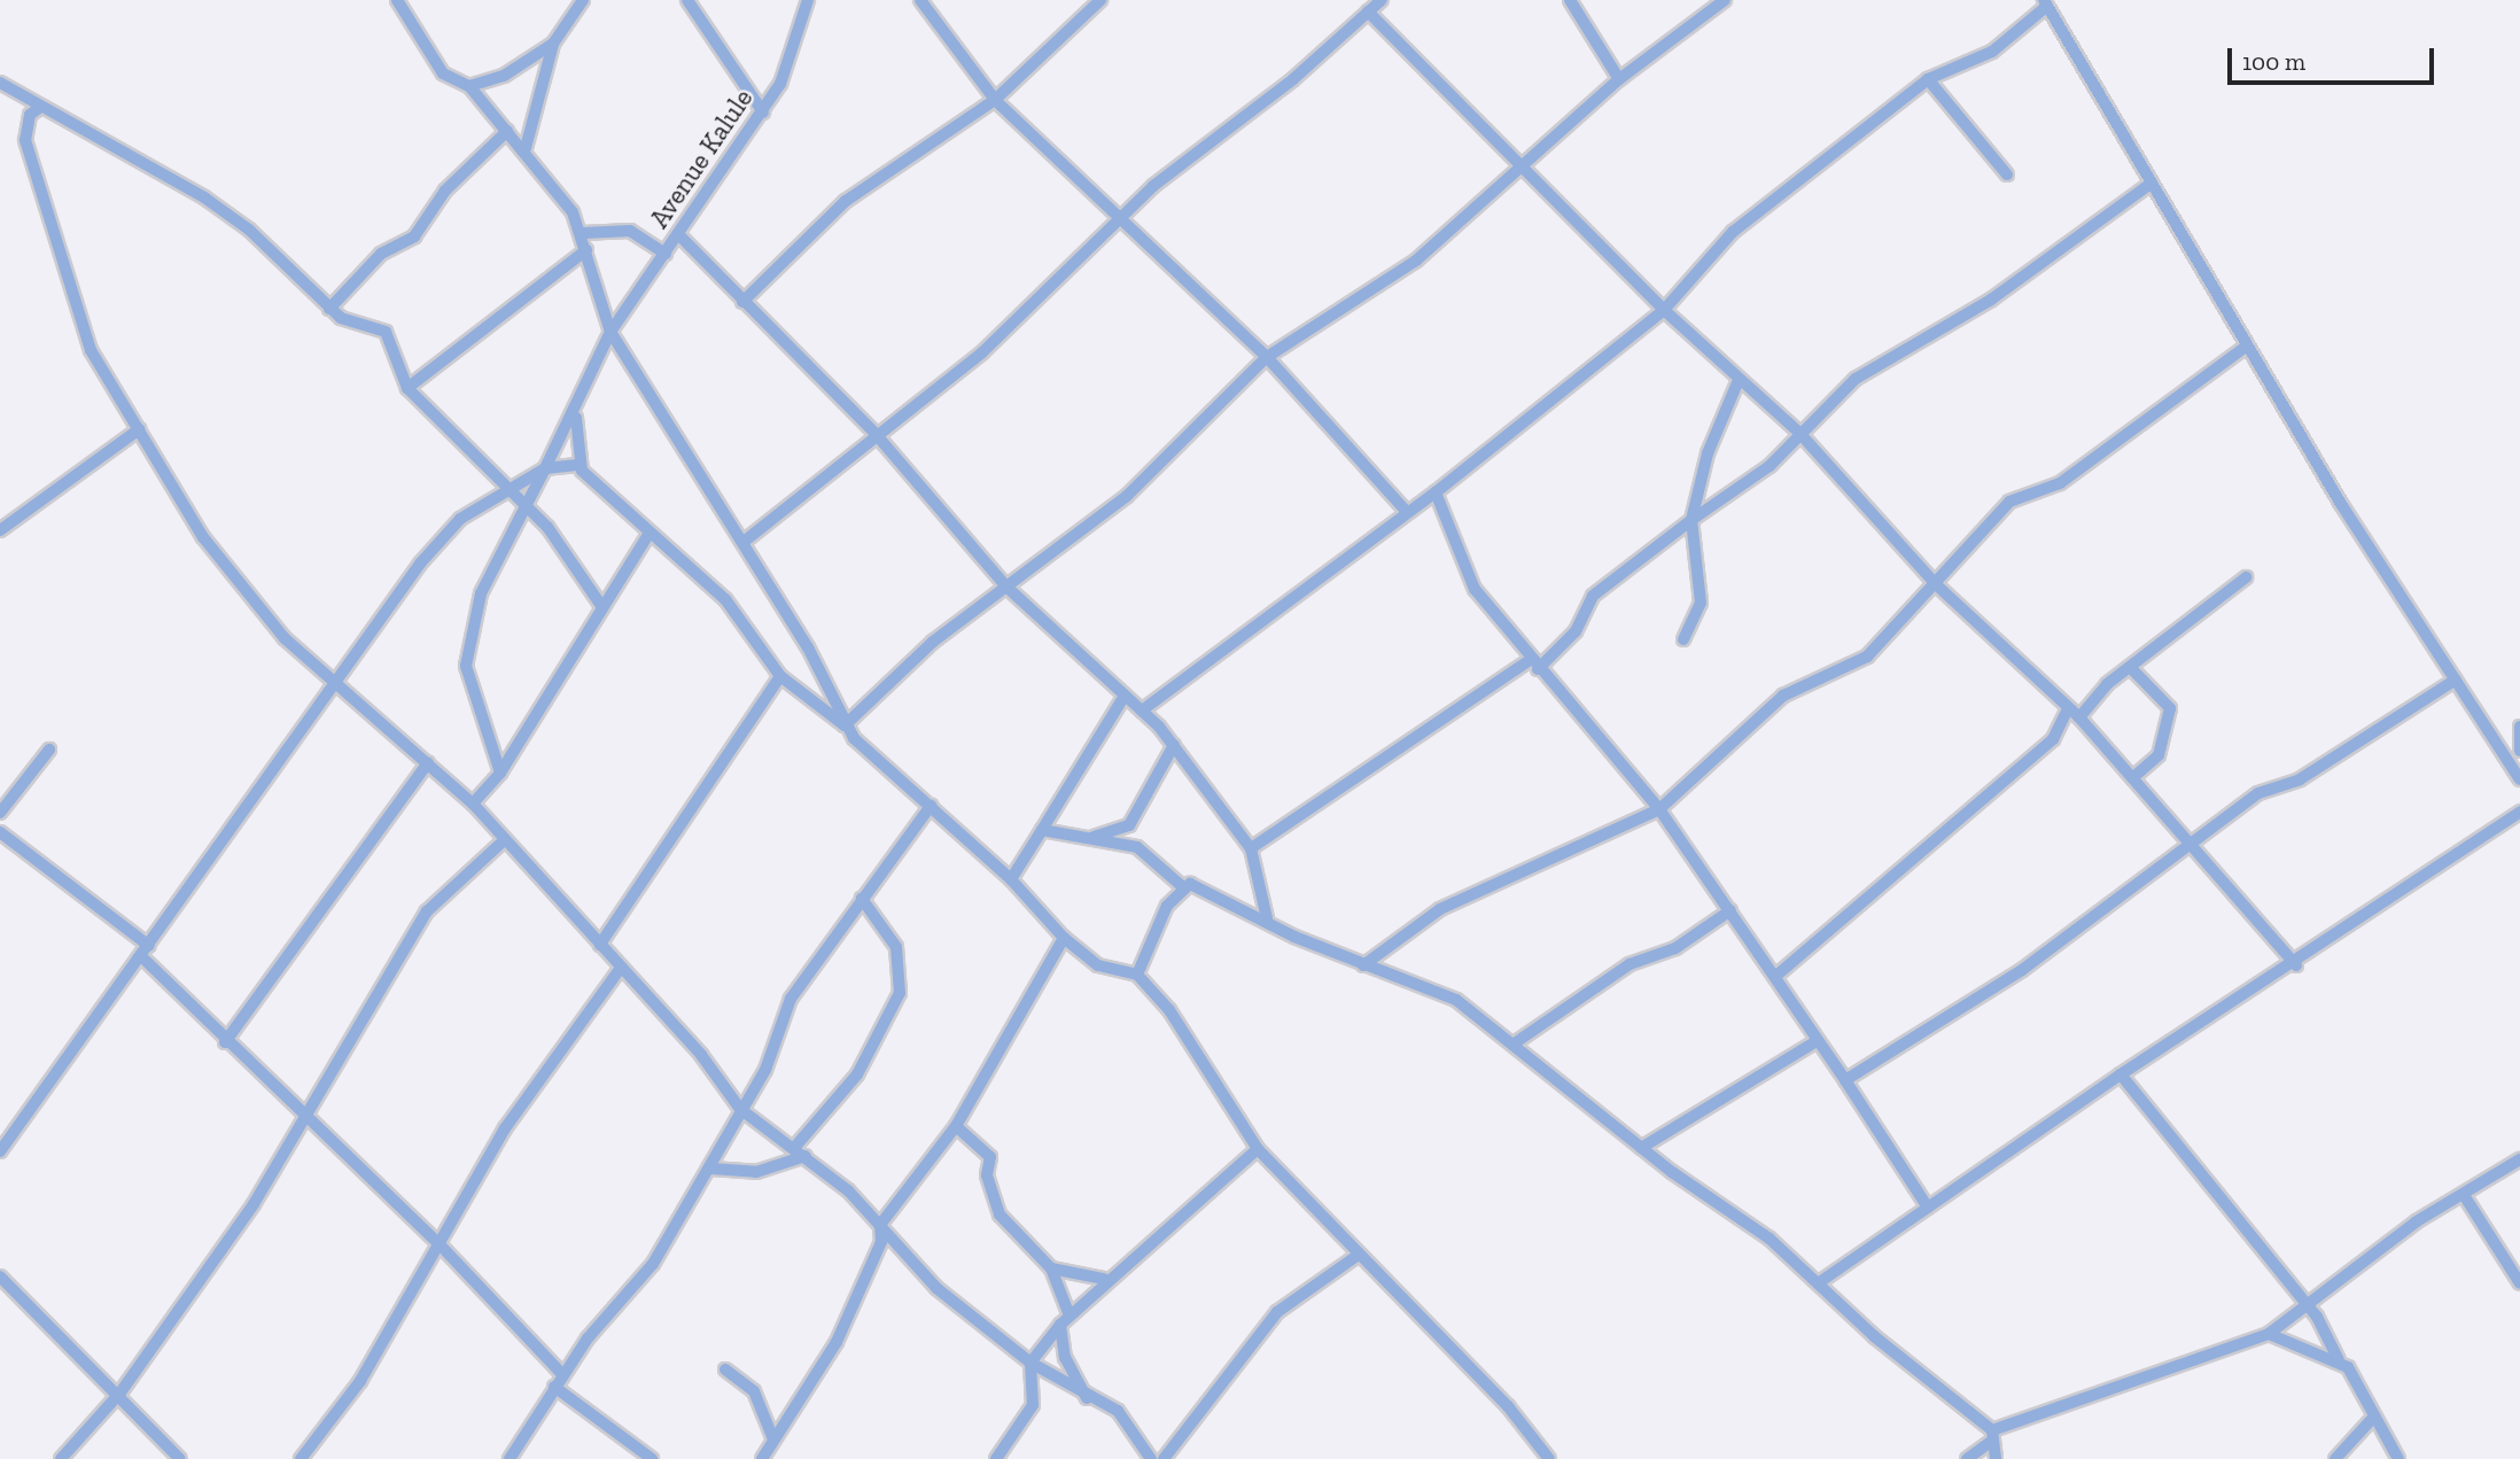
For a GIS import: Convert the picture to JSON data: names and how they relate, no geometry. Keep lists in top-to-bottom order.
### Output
{
  "streets": {
    "street": ["Avenue Kalule"]
  },
  "scale_bar": "100 m"
}
